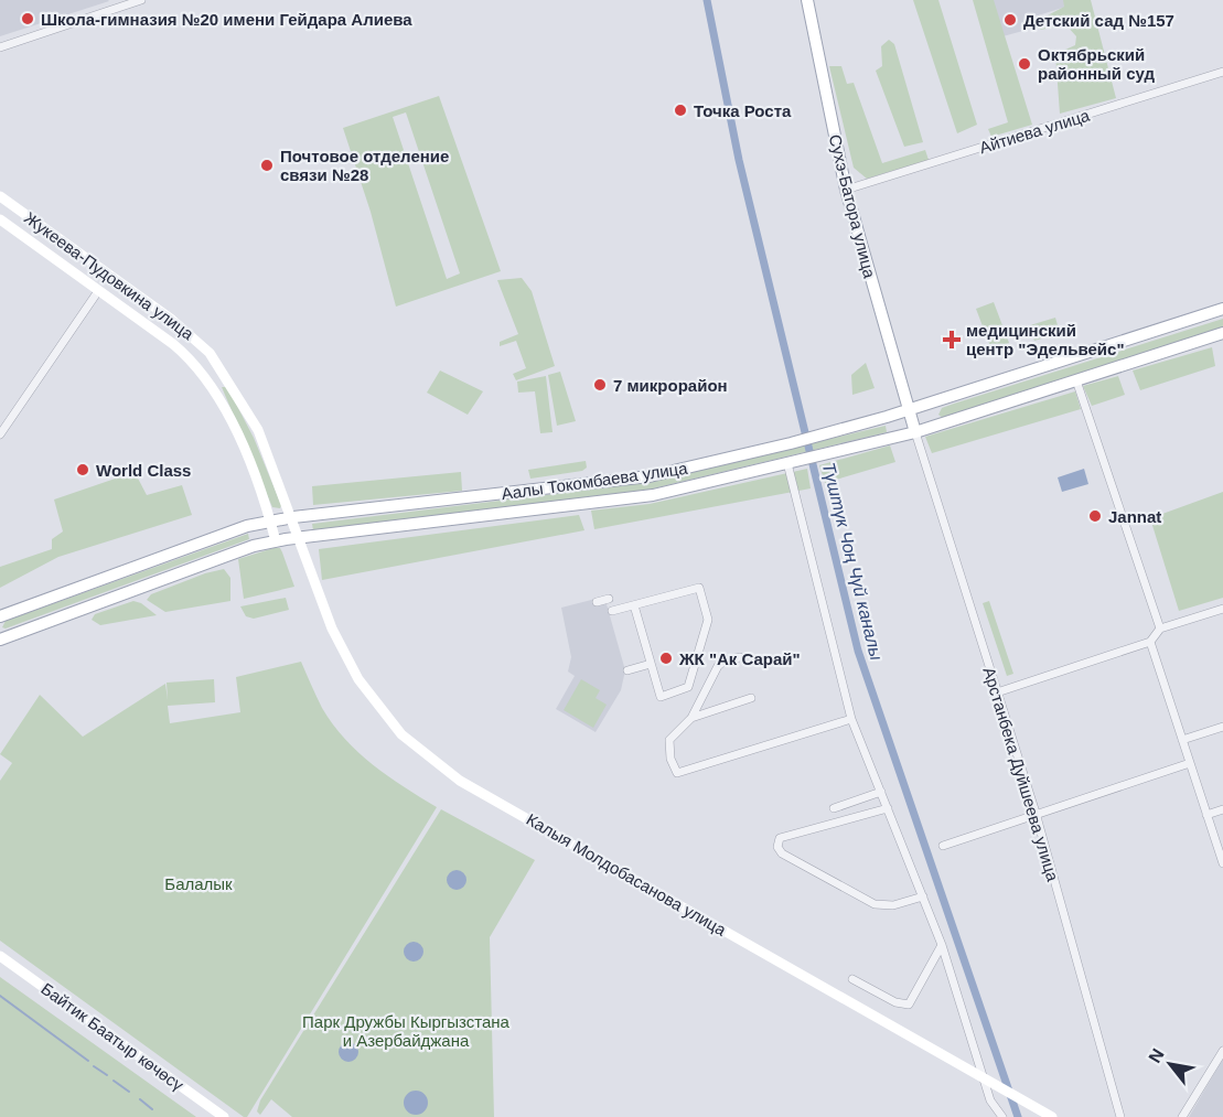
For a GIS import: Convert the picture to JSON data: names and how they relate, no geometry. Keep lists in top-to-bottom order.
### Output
{
  "streets": {
    "main road": [
      "Сухэ-Батора улица",
      "Жукеева-Пудовкина улица",
      "Аалы Токомбаева улица",
      "Калыя Молдобасанова улица",
      "Байтик Баатыр көчөсү"
    ],
    "street": ["Айтиева улица", "Арстанбека Дуйшеева улица"]
  },
  "crossings": [
    ["Айтиева улица", "Сухэ-Батора улица"],
    ["Сухэ-Батора улица", "Аалы Токомбаева улица"],
    ["Сухэ-Батора улица", "Арстанбека Дуйшеева улица"],
    ["Жукеева-Пудовкина улица", "Аалы Токомбаева улица"],
    ["Жукеева-Пудовкина улица", "Калыя Молдобасанова улица"],
    ["Аалы Токомбаева улица", "Арстанбека Дуйшеева улица"],
    ["Аалы Токомбаева улица", "Калыя Молдобасанова улица"]
  ],
  "water": ["Түштүк Чоң Чүй каналы"],
  "parks": ["Балалык", "Парк Дружбы Кыргызстана и Азербайджана"],
  "places": {
    "other": [
      "Школа-гимназия №20 имени Гейдара Алиева",
      "Детский сад №157",
      "Октябрьский районный суд",
      "Точка Роста",
      "Почтовое отделение связи №28",
      "7 микрорайон",
      "World Class",
      "Jannat",
      "ЖК \"Ак Сарай\""
    ],
    "health": ["медицинский центр \"Эдельвейс\""]
  },
  "north": "top left"
}
